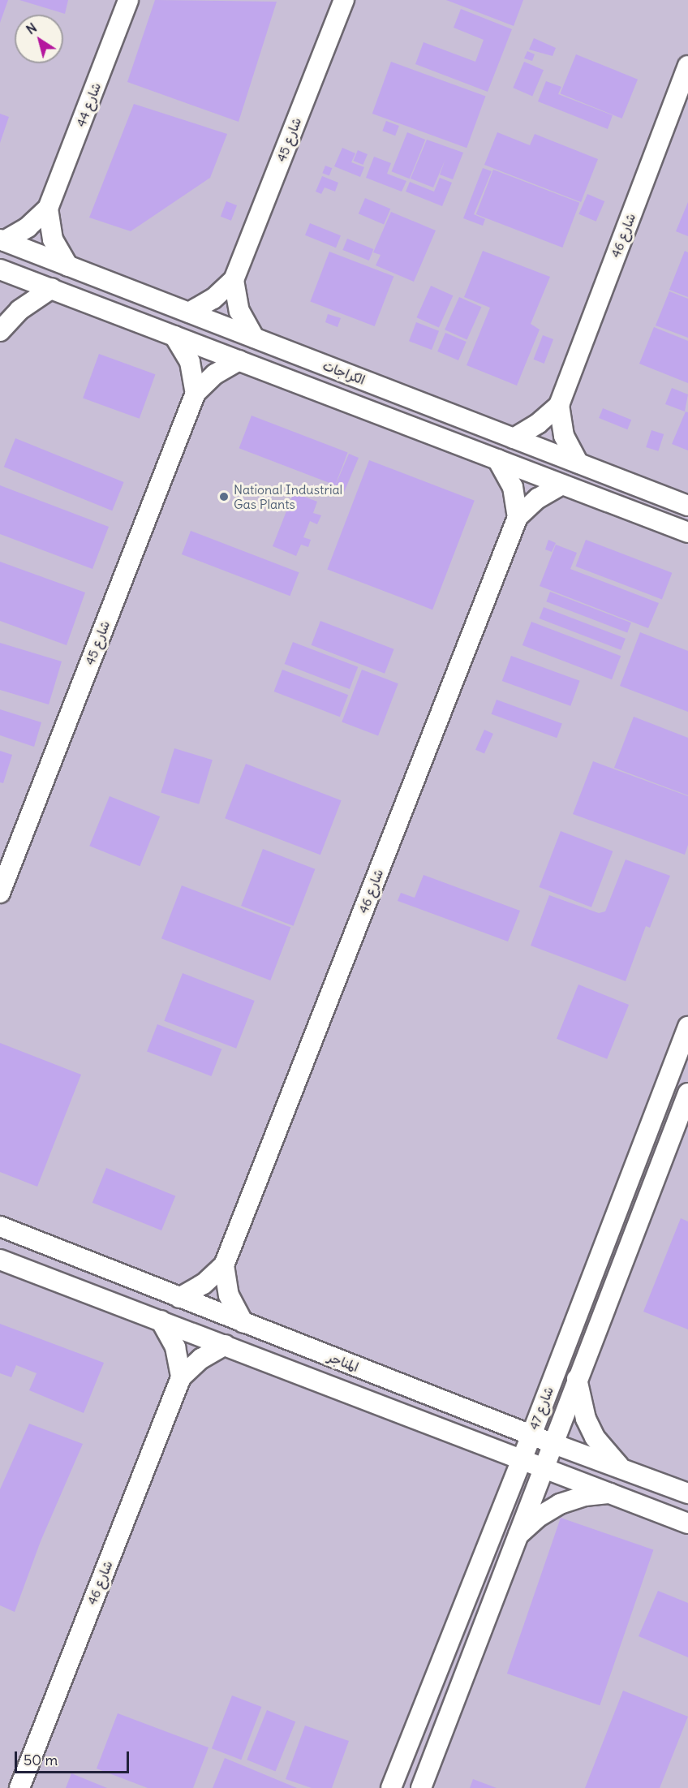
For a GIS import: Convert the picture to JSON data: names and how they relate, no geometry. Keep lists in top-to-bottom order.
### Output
{
  "streets": {
    "street": [
      "شارع 44",
      "شارع 45",
      "شارع 46",
      "الكراجات",
      "المناجر",
      "شارع 47"
    ]
  },
  "crossings": [
    ["شارع 44", "الكراجات"],
    ["شارع 45", "الكراجات"],
    ["شارع 46", "الكراجات"],
    ["شارع 46", "المناجر"],
    ["المناجر", "شارع 47"]
  ],
  "places": ["National Industrial Gas Plants"],
  "scale_bar": "50 m",
  "north": "top left"
}
